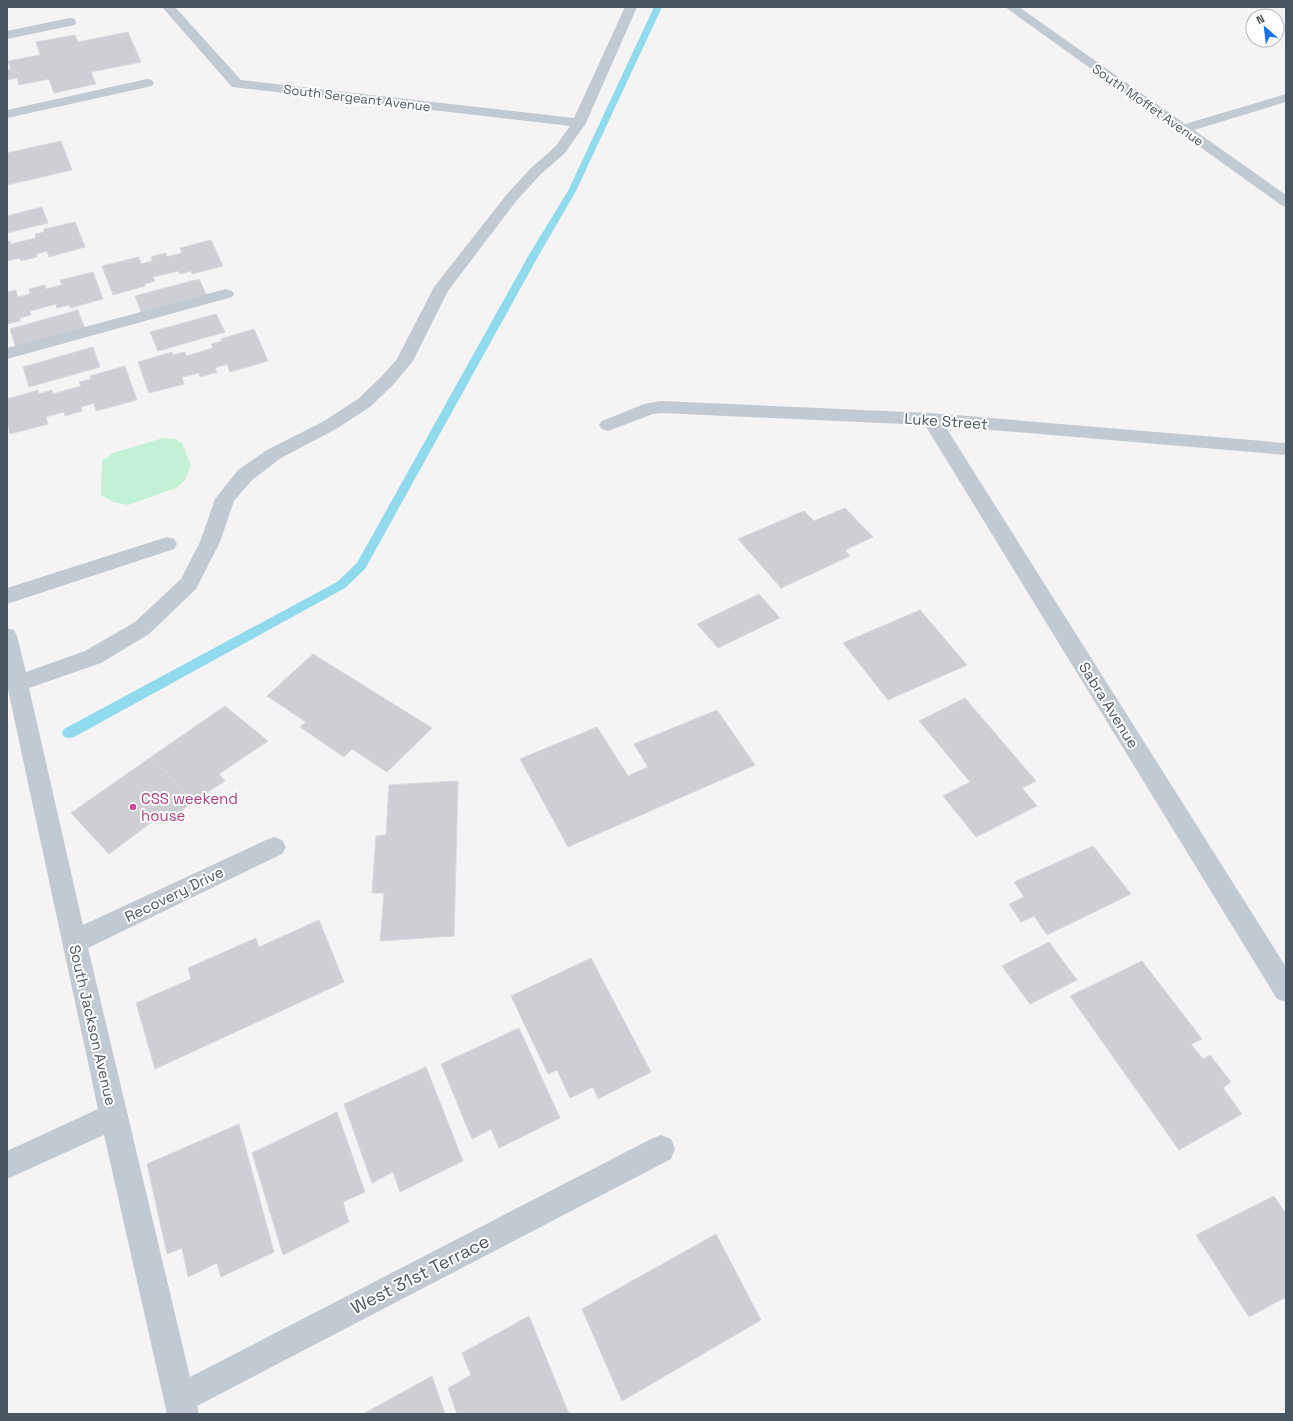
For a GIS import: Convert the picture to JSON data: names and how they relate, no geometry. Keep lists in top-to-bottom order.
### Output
{
  "streets": {
    "street": [
      "South Sergeant Avenue",
      "South Moffet Avenue",
      "Luke Street",
      "Sabra Avenue",
      "Recovery Drive",
      "South Jackson Avenue",
      "West 31st Terrace"
    ]
  },
  "crossings": [
    ["Luke Street", "Sabra Avenue"],
    ["Recovery Drive", "South Jackson Avenue"],
    ["South Jackson Avenue", "West 31st Terrace"]
  ],
  "places": ["CSS weekend house"],
  "north": "top left"
}
